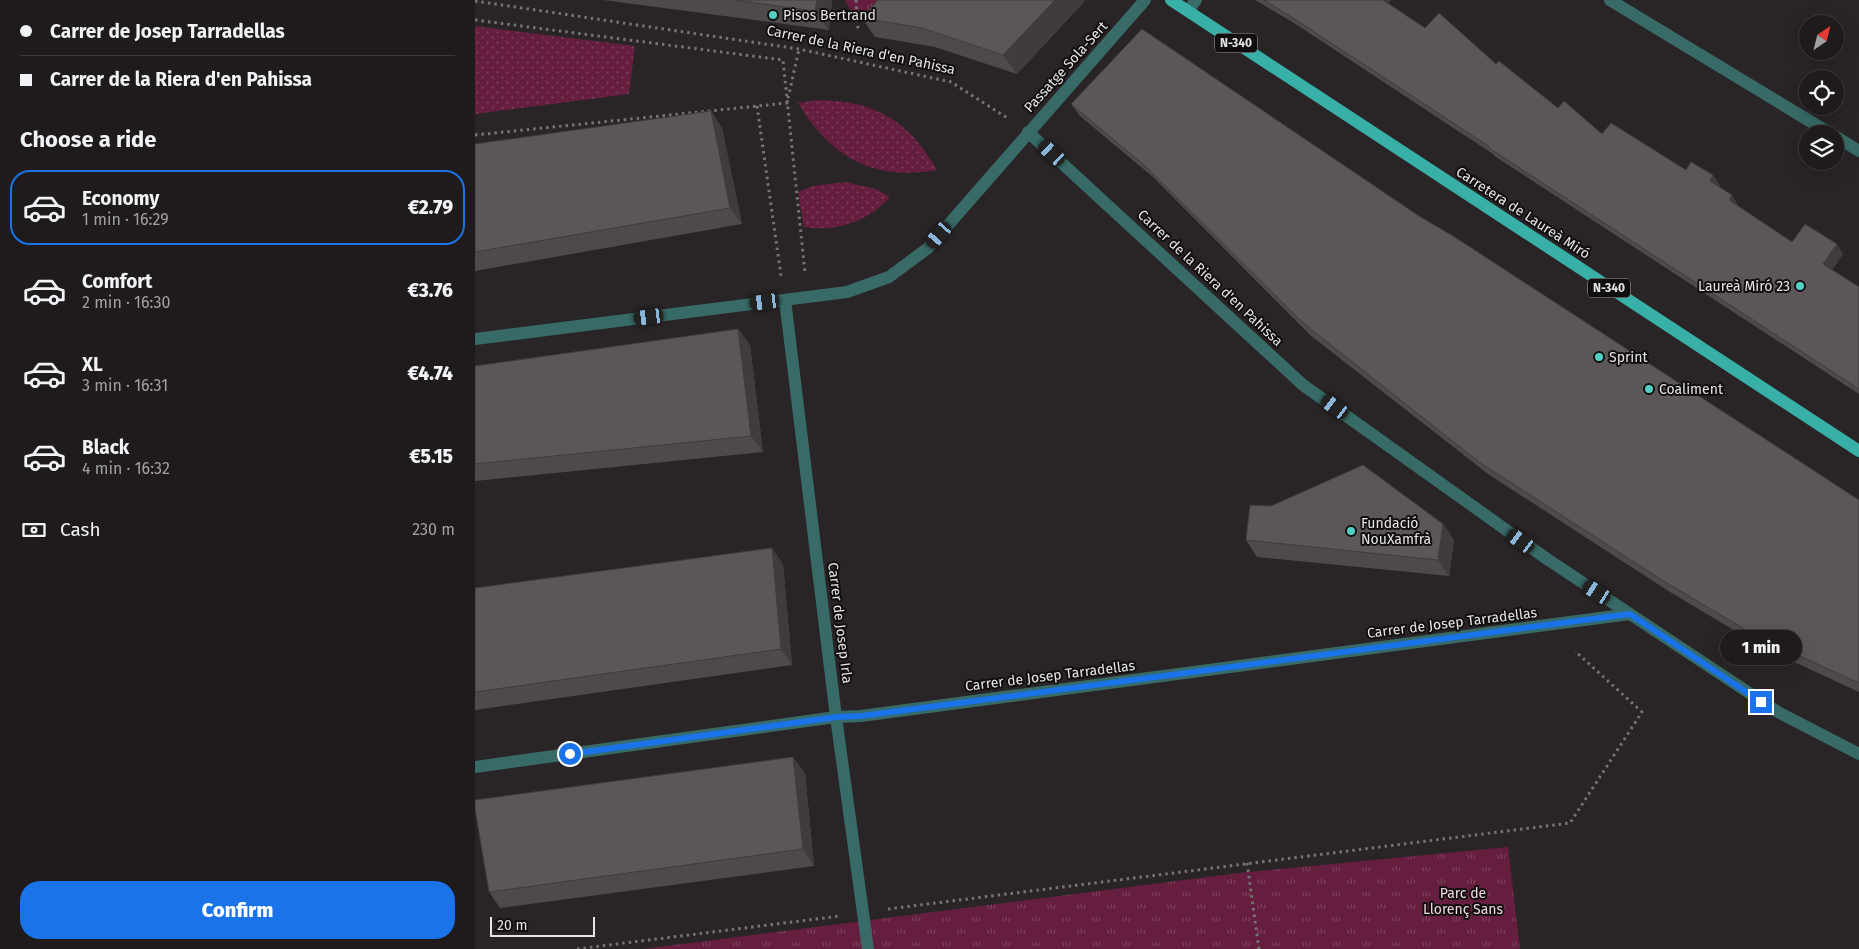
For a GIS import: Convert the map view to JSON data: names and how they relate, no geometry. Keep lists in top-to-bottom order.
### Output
{
  "streets": {
    "main road": ["N-340", "Carretera de Laureà Miró"],
    "street": [
      "Carrer de la Riera d'en Pahissa",
      "Passatge Sola-Sert",
      "Carrer de Josep Irla",
      "Carrer de Josep Tarradellas"
    ]
  },
  "crossings": [
    ["Carrer de la Riera d'en Pahissa", "Passatge Sola-Sert"],
    ["Carrer de la Riera d'en Pahissa", "Carrer de Josep Tarradellas"],
    ["Passatge Sola-Sert", "Carrer de Josep Irla"],
    ["Carrer de Josep Irla", "Carrer de Josep Tarradellas"]
  ],
  "parks": ["Parc de Llorenç Sans"],
  "places": [
    "Pisos Bertrand",
    "Laureà Miró 23",
    "Sprint",
    "Coaliment",
    "Fundació NouXamfrà"
  ],
  "scale_bar": "20 m",
  "north": "top right",
  "page": {
    "banner": ["Carrer de Josep Tarradellas", "Carrer de la Riera d'en Pahissa"],
    "heading": "Choose a ride",
    "list": [
      {
        "name": "Economy",
        "note": "1 min · 16:29",
        "value": "€2.79"
      },
      {
        "name": "Comfort",
        "note": "2 min · 16:30",
        "value": "€3.76"
      },
      {
        "name": "XL",
        "note": "3 min · 16:31",
        "value": "€4.74"
      },
      {
        "name": "Black",
        "note": "4 min · 16:32",
        "value": "€5.15"
      }
    ],
    "pay": ["Cash", "230 m"],
    "bubble": "1 min",
    "buttons": "Confirm",
    "scale": "20 m"
  }
}
